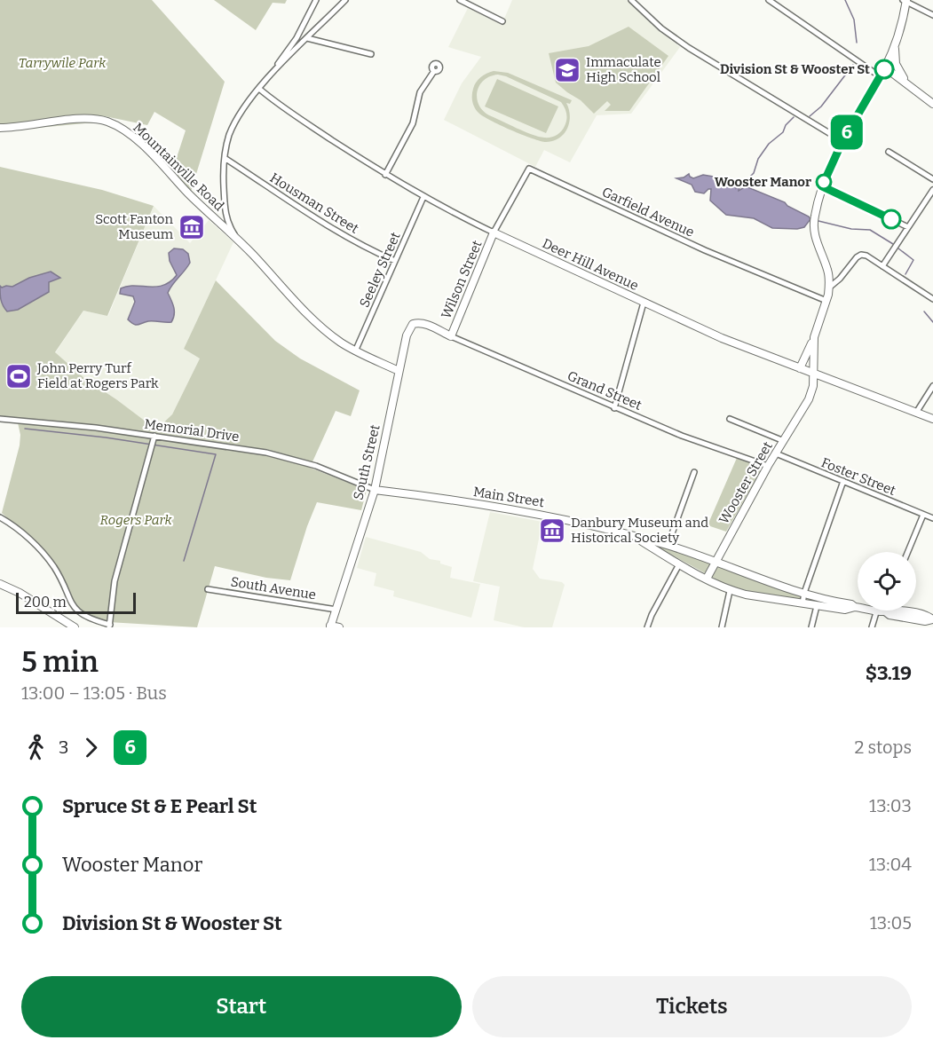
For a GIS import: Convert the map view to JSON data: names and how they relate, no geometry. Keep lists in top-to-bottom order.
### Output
{
  "streets": {
    "street": [
      "Mountainville Road",
      "Housman Street",
      "Garfield Avenue",
      "Deer Hill Avenue",
      "Seeley Street",
      "Wilson Street",
      "Grand Street",
      "Memorial Drive",
      "South Street",
      "Foster Street",
      "Wooster Street",
      "Main Street",
      "South Avenue"
    ]
  },
  "crossings": [
    ["Mountainville Road", "Seeley Street"],
    ["Mountainville Road", "South Street"],
    ["Housman Street", "Seeley Street"],
    ["Garfield Avenue", "Deer Hill Avenue"],
    ["Garfield Avenue", "Wilson Street"],
    ["Deer Hill Avenue", "Seeley Street"],
    ["Deer Hill Avenue", "Wilson Street"],
    ["Deer Hill Avenue", "Wooster Street"],
    ["Wilson Street", "Grand Street"],
    ["Grand Street", "South Street"],
    ["Grand Street", "Wooster Street"],
    ["Memorial Drive", "South Street"],
    ["Memorial Drive", "Main Street"],
    ["South Street", "Main Street"],
    ["South Street", "South Avenue"],
    ["Foster Street", "Wooster Street"],
    ["Wooster Street", "Main Street"]
  ],
  "parks": ["Tarrywile Park", "Rogers Park"],
  "places": {
    "other": ["Division St & Wooster St", "Wooster Manor"],
    "school or university": ["Immaculate High School"],
    "museum": ["Scott Fanton Museum", "Danbury Museum and Historical Society"],
    "sports": ["John Perry Turf Field at Rogers Park"]
  },
  "lines": ["bus line 6"],
  "scale_bar": "200 m",
  "page": {
    "on_map": "6",
    "scale": "200 m",
    "heading": ["5 min", "13:00 – 13:05 · Bus", "$3.19"],
    "legs": ["3", "6", "2 stops"],
    "list": [
      {
        "name": "Spruce St & E Pearl St",
        "value": "13:03"
      },
      {
        "name": "Wooster Manor",
        "value": "13:04"
      },
      {
        "name": "Division St & Wooster St",
        "value": "13:05"
      }
    ],
    "buttons": ["Start", "Tickets"]
  }
}
